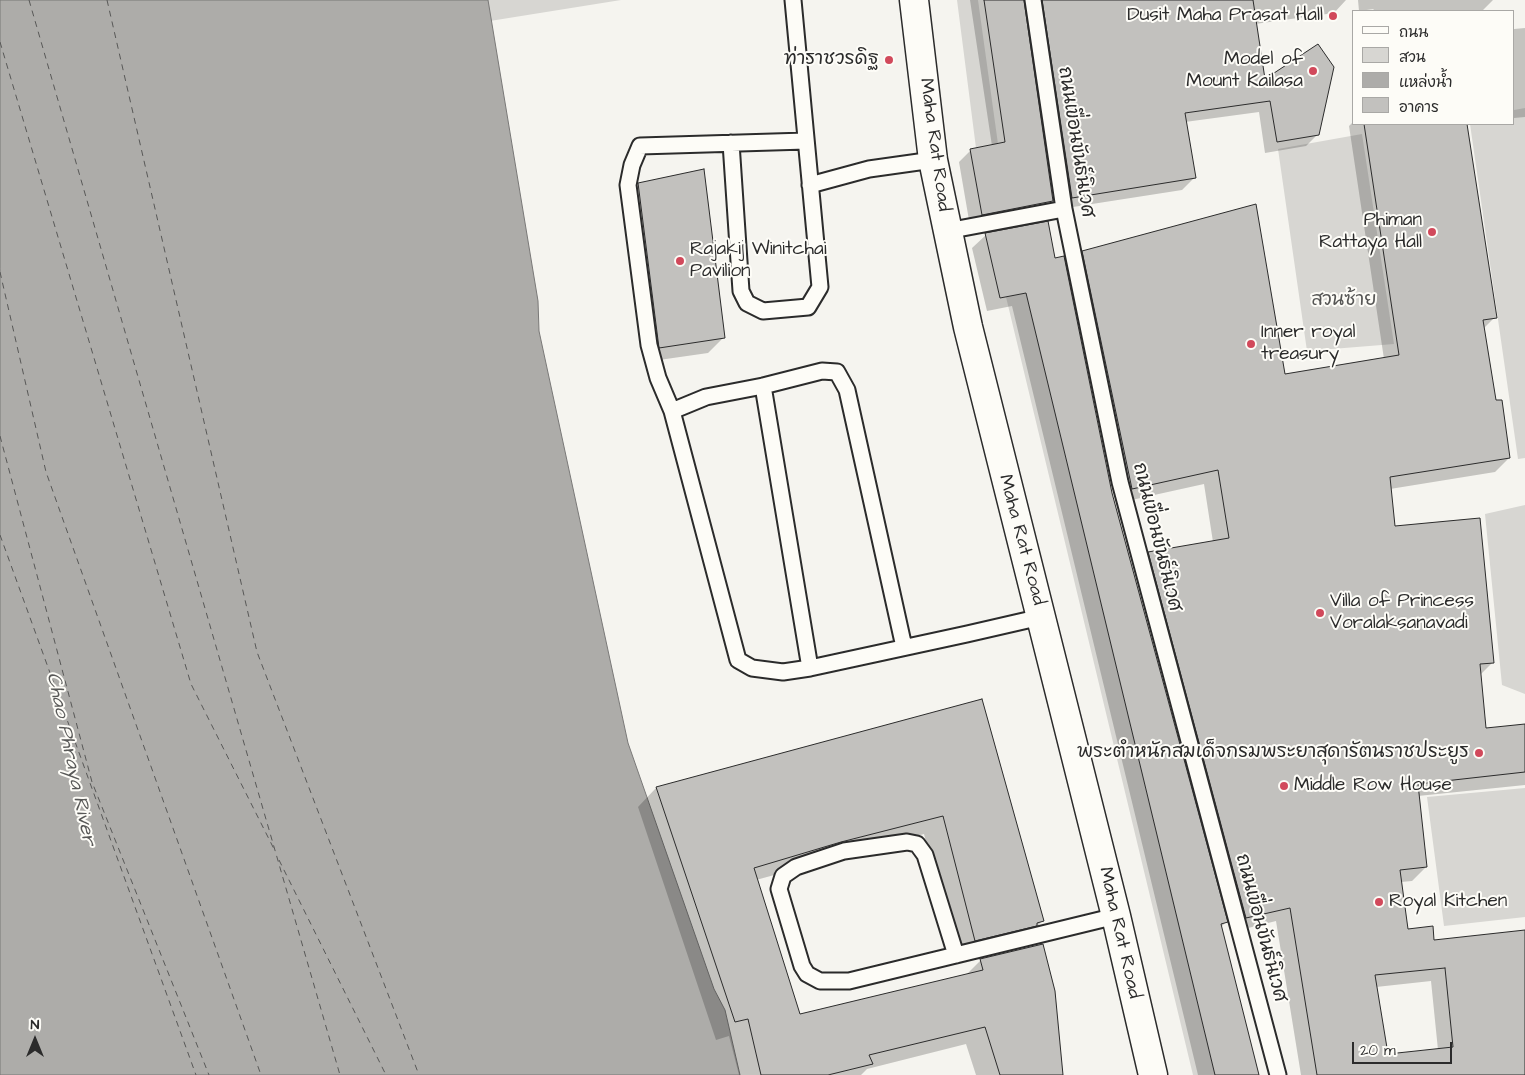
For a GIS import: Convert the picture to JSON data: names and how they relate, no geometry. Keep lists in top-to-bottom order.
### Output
{
  "streets": {
    "street": ["Maha Rat Road"],
    "lane": ["ถนนเขื่อนขันธ์นิเวศ"]
  },
  "water": ["Chao Phraya River"],
  "parks": ["สวนซ้าย"],
  "places": [
    "Dusit Maha Prasat Hall",
    "ท่าราชวรดิฐ",
    "Model of Mount Kailasa",
    "Phiman Rattaya Hall",
    "Rajakij Winitchai Pavilion",
    "Inner royal treasury",
    "Villa of Princess Voralaksanavadi",
    "พระตำหนักสมเด็จกรมพระยาสุดารัตนราชประยูร",
    "Middle Row House",
    "Royal Kitchen"
  ],
  "legend": [
    "ถนน",
    "สวน",
    "แหล่งน้ำ",
    "อาคาร"
  ],
  "scale_bar": "20 m",
  "north": "top"
}
